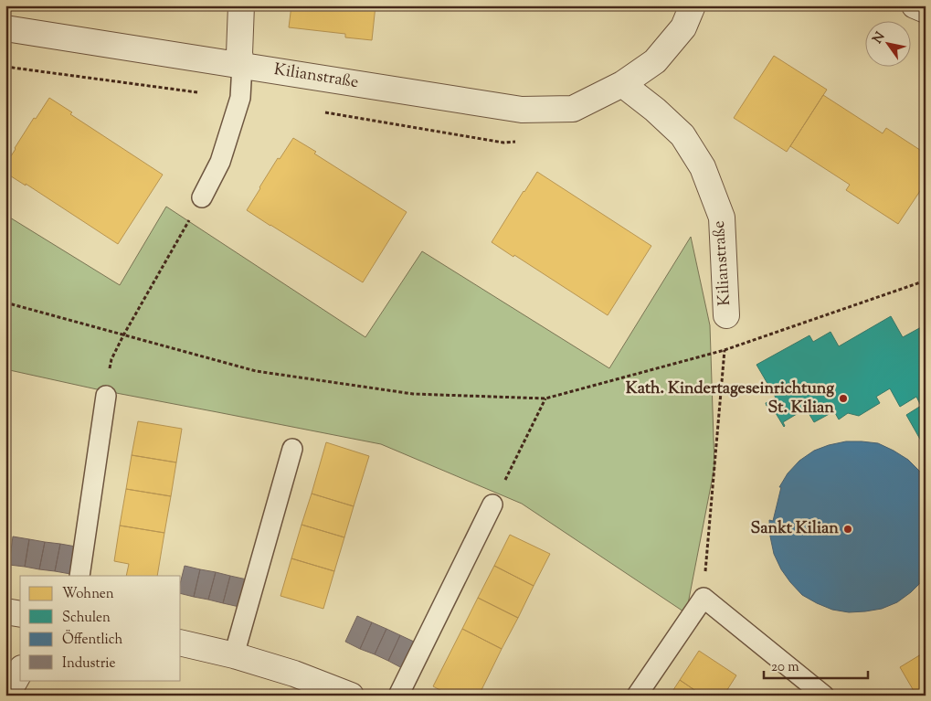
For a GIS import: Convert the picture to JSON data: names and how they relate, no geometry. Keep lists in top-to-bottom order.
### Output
{
  "streets": {
    "street": ["Kilianstraße"]
  },
  "places": ["Kath. Kindertageseinrichtung St. Kilian", "Sankt Kilian"],
  "legend": [
    "Wohnen",
    "Schulen",
    "Öffentlich",
    "Industrie"
  ],
  "scale_bar": "20 m",
  "north": "top left"
}
